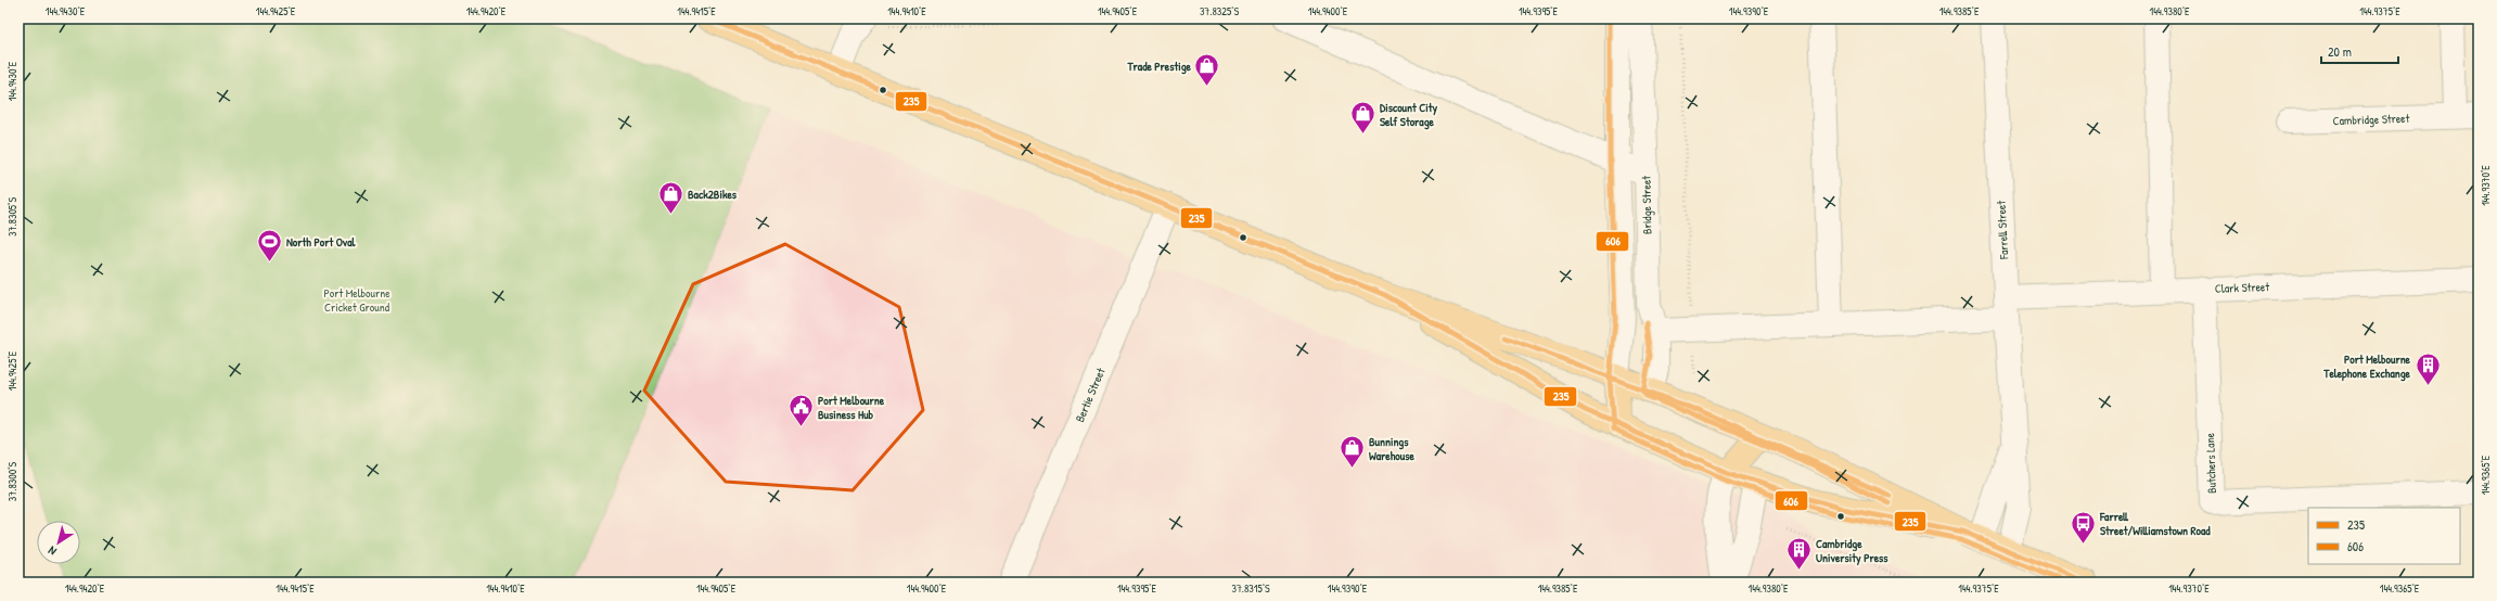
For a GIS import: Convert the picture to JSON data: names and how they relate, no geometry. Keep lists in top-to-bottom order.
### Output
{
  "streets": {
    "street": [
      "Cambridge Street",
      "Bridge Street",
      "Farrell Street",
      "Clark Street",
      "Bertie Street",
      "Butchers Lane"
    ]
  },
  "crossings": [
    ["Bridge Street", "Clark Street"],
    ["Farrell Street", "Clark Street"],
    ["Clark Street", "Butchers Lane"]
  ],
  "parks": ["Port Melbourne Cricket Ground"],
  "places": {
    "shop": [
      "Trade Prestige",
      "Discount City Self Storage",
      "Back2Bikes",
      "Bunnings Warehouse"
    ],
    "sports": ["North Port Oval"],
    "building": ["Port Melbourne Telephone Exchange", "Cambridge University Press"],
    "public building": ["Port Melbourne Business Hub"],
    "bus stop": ["Farrell Street/Williamstown Road"]
  },
  "lines": ["transit line 235", "transit line 606"],
  "legend": ["235", "606"],
  "scale_bar": "20 m",
  "north": "bottom left",
  "coordinates": [
    "144.9430°E",
    "144.9425°E",
    "144.9420°E",
    "144.9415°E",
    "144.9410°E",
    "144.9405°E",
    "37.8325°S",
    "144.9400°E",
    "144.9395°E",
    "144.9390°E",
    "144.9385°E",
    "144.9380°E",
    "144.9375°E",
    "144.9370°E",
    "37.8305°S",
    "144.9365°E",
    "37.8300°S",
    "37.8315°S"
  ]
}
